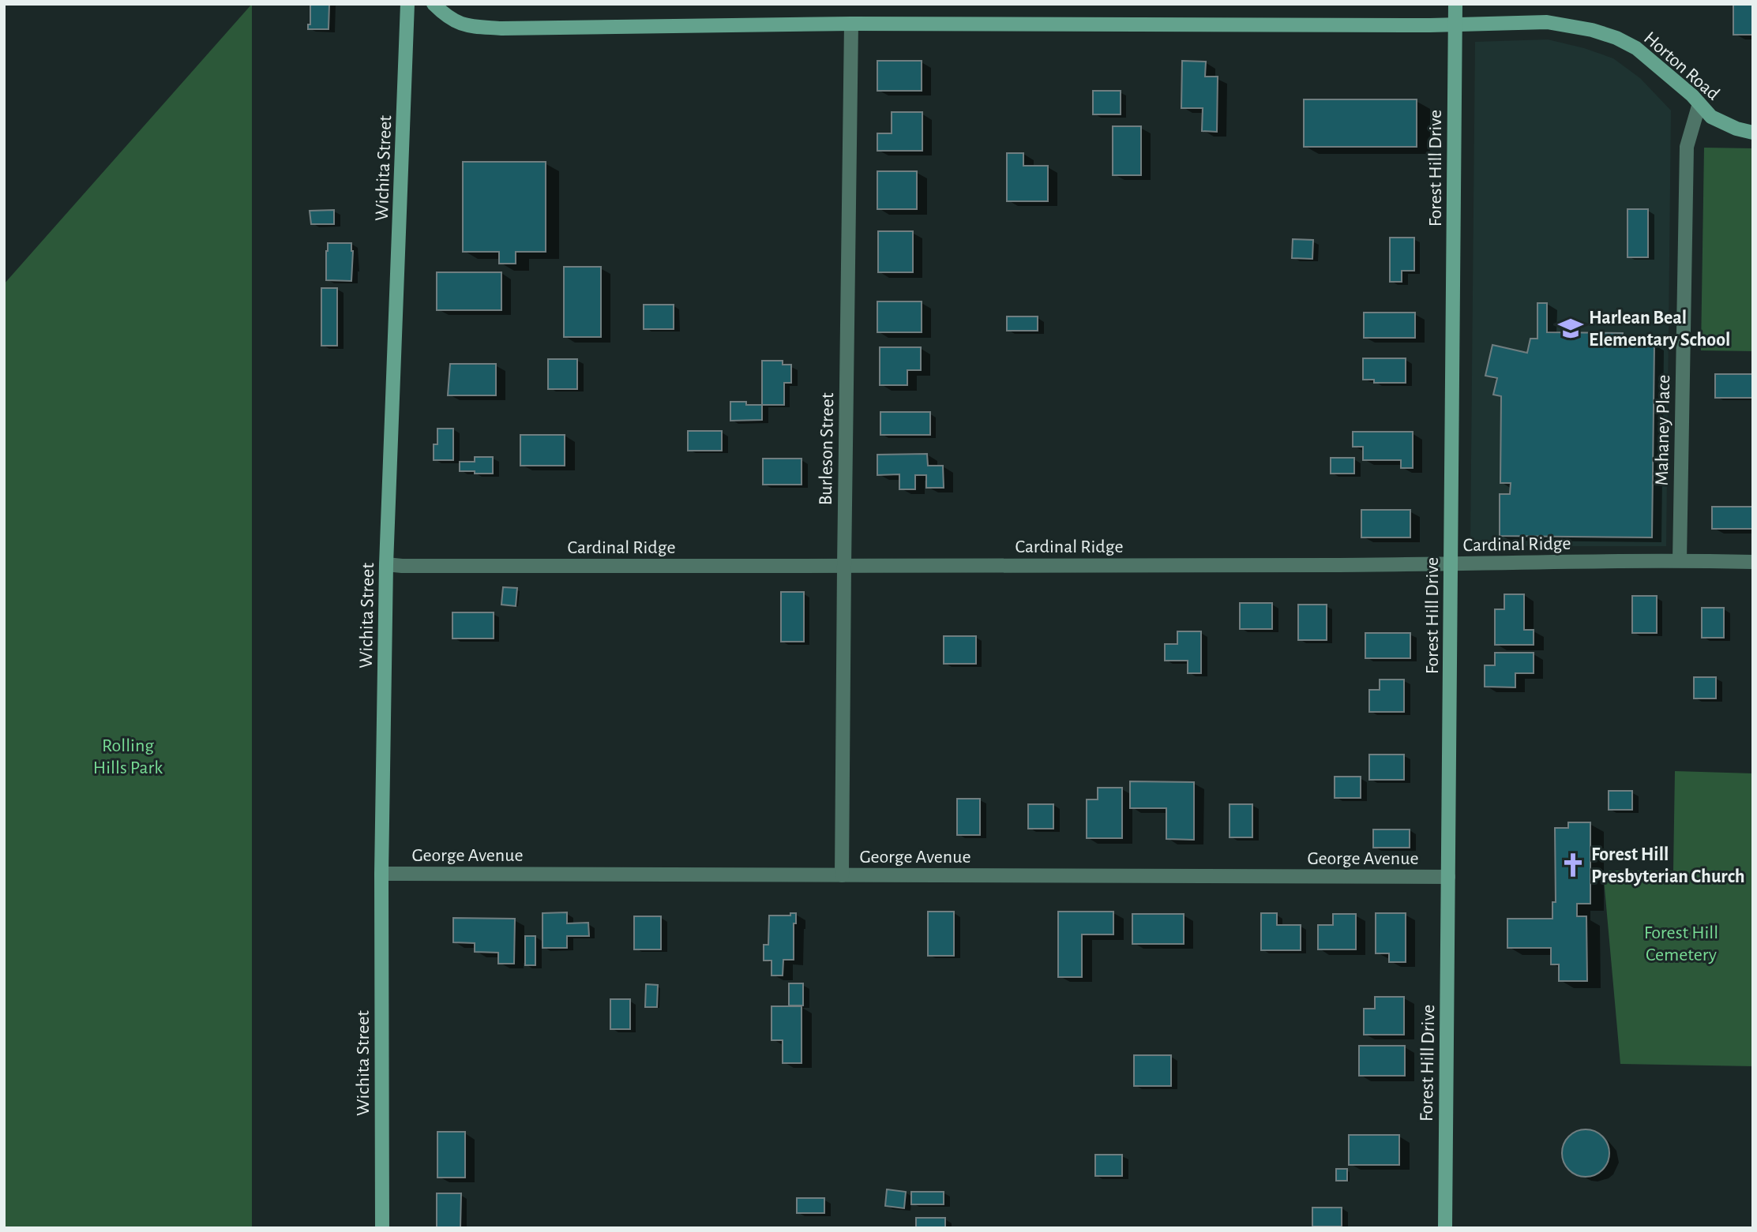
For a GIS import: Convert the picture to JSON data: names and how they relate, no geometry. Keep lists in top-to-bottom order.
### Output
{
  "streets": {
    "street": [
      "Horton Road",
      "Wichita Street",
      "Forest Hill Drive",
      "Mahaney Place",
      "Burleson Street",
      "Cardinal Ridge",
      "George Avenue"
    ]
  },
  "crossings": [
    ["Horton Road", "Forest Hill Drive"],
    ["Horton Road", "Mahaney Place"],
    ["Horton Road", "Burleson Street"],
    ["Wichita Street", "Cardinal Ridge"],
    ["Wichita Street", "George Avenue"],
    ["Forest Hill Drive", "Cardinal Ridge"],
    ["Forest Hill Drive", "George Avenue"],
    ["Mahaney Place", "Cardinal Ridge"],
    ["Burleson Street", "Cardinal Ridge"],
    ["Burleson Street", "George Avenue"]
  ],
  "parks": ["Rolling Hills Park", "Forest Hill Cemetery"],
  "places": {
    "school or university": ["Harlean Beal Elementary School"],
    "church": ["Forest Hill Presbyterian Church"]
  }
}
